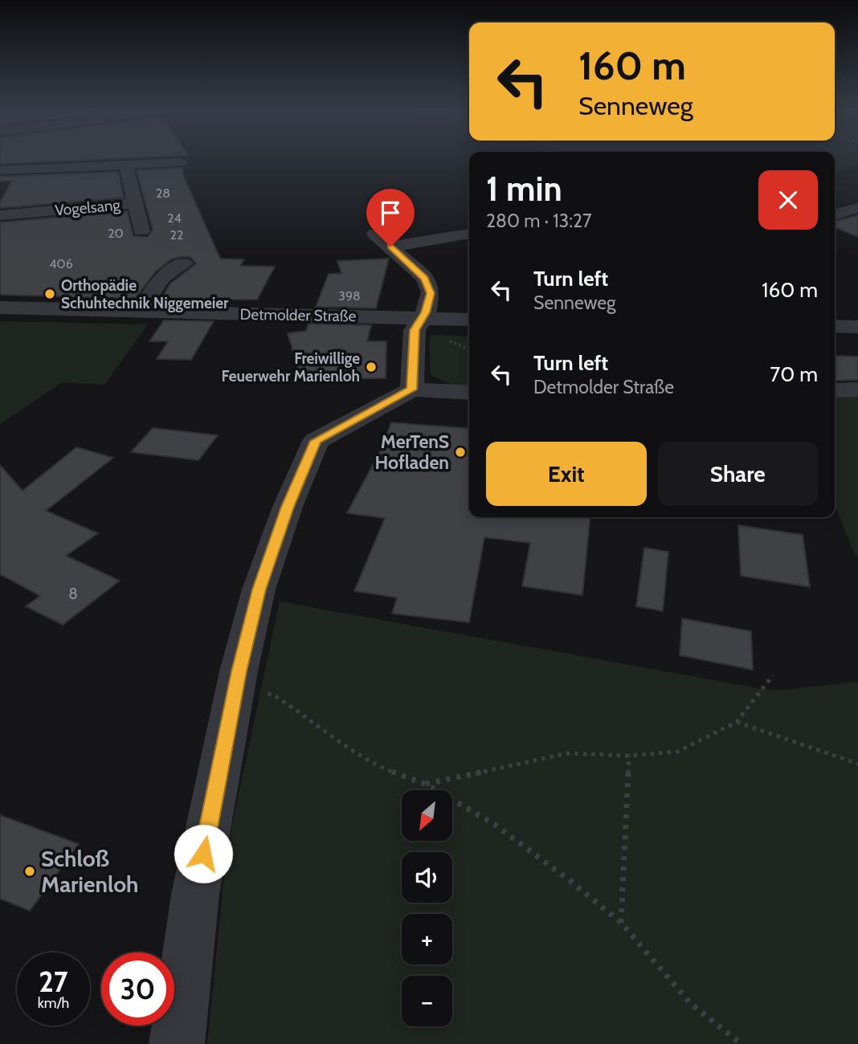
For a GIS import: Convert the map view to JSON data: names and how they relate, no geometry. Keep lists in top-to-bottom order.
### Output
{
  "streets": {
    "street": ["Vogelsang", "Detmolder Straße"]
  },
  "places": [
    "Orthopädie Schuhtechnik Niggemeier",
    "Freiwillige Feuerwehr Marienloh",
    "MerTenS Hofladen",
    "Schloß Marienloh"
  ],
  "house_numbers": [
    "28",
    "24",
    "20",
    "22",
    "406",
    "398",
    "8"
  ],
  "north": "bottom left",
  "page": {
    "turn": ["160 m", "Senneweg"],
    "heading": ["1 min", "280 m · 13:27"],
    "list": [
      {
        "name": "Turn left",
        "note": "Senneweg",
        "value": "160 m"
      },
      {
        "name": "Turn left",
        "note": "Detmolder Straße",
        "value": "70 m"
      }
    ],
    "buttons": ["Exit", "Share"],
    "map_buttons": ["+", "−"],
    "speed": "27 km/h",
    "limit": "30"
  }
}
